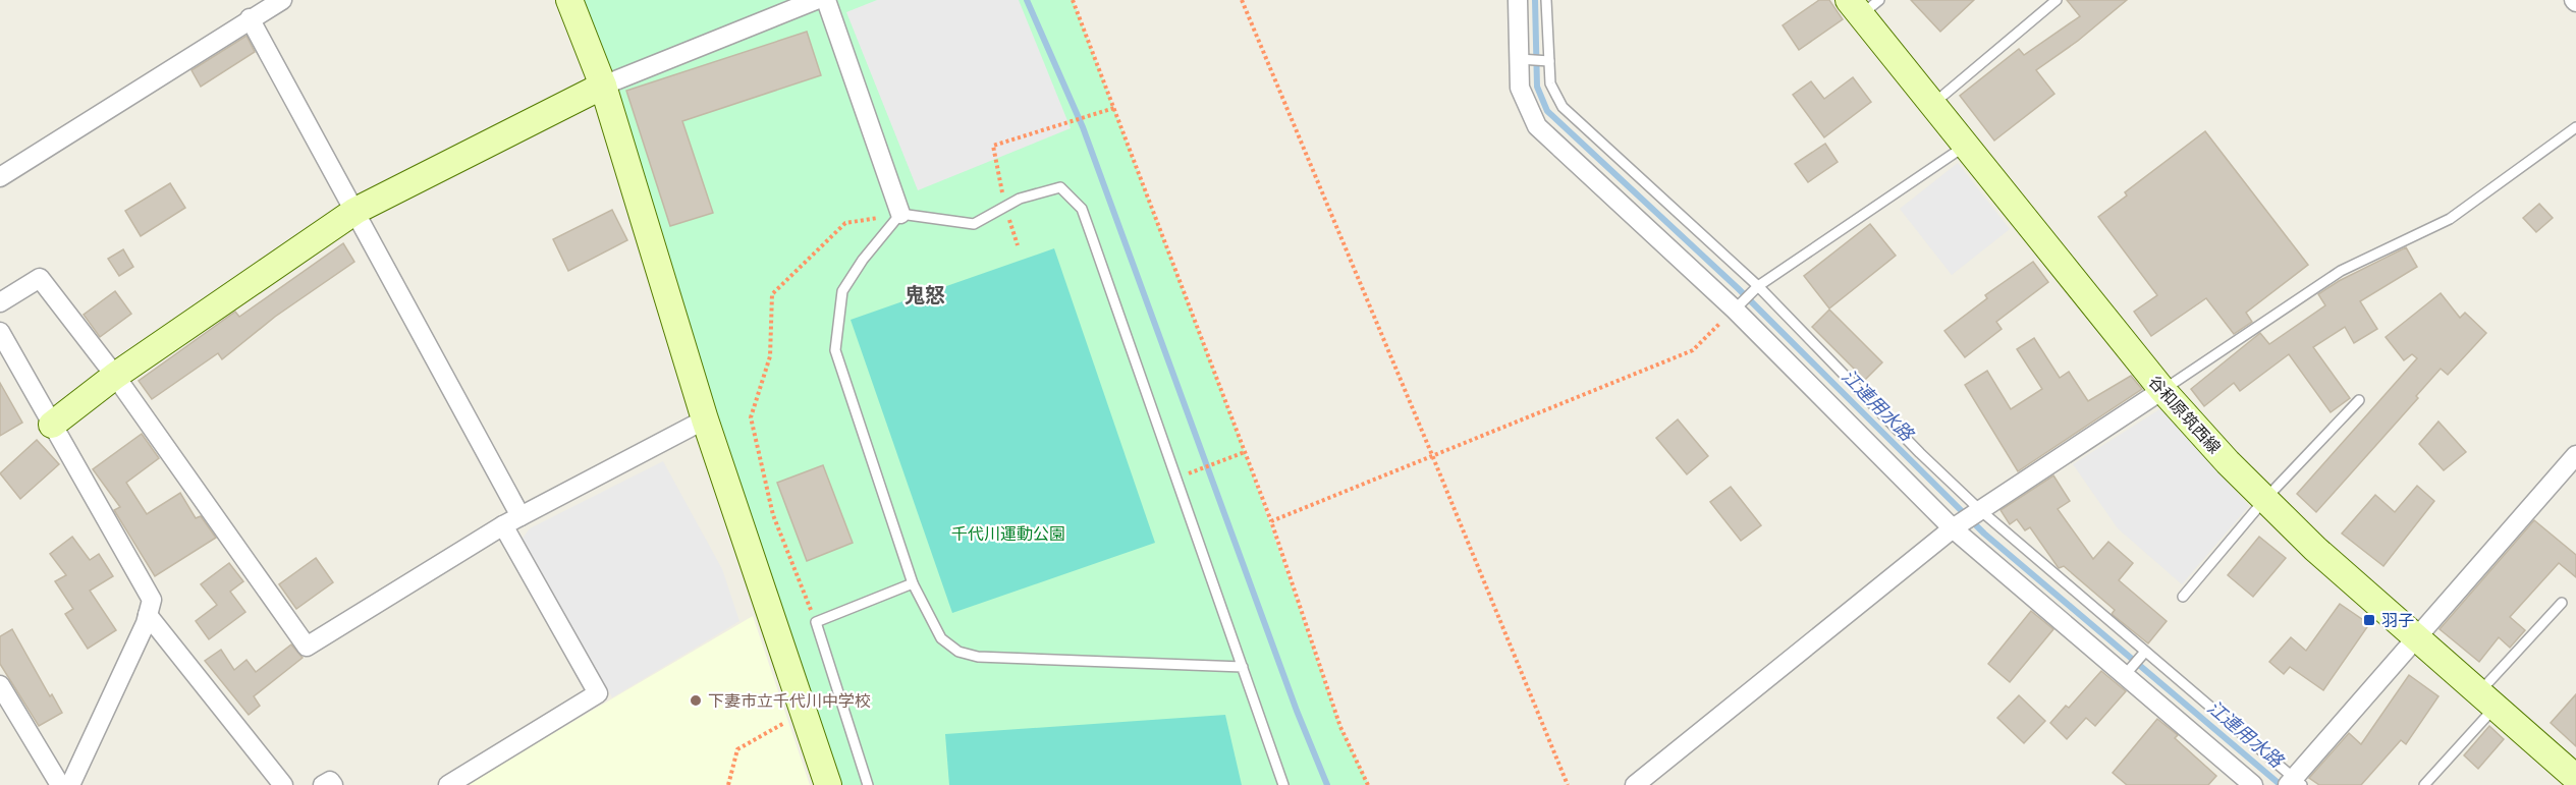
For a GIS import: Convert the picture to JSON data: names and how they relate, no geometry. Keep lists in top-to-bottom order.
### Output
{
  "streets": {
    "street": ["谷和原筑西線"]
  },
  "districts": ["鬼怒"],
  "water": ["江連用水路"],
  "parks": ["千代川運動公園"],
  "places": {
    "transit": ["羽子"],
    "other": ["下妻市立千代川中学校"]
  }
}
